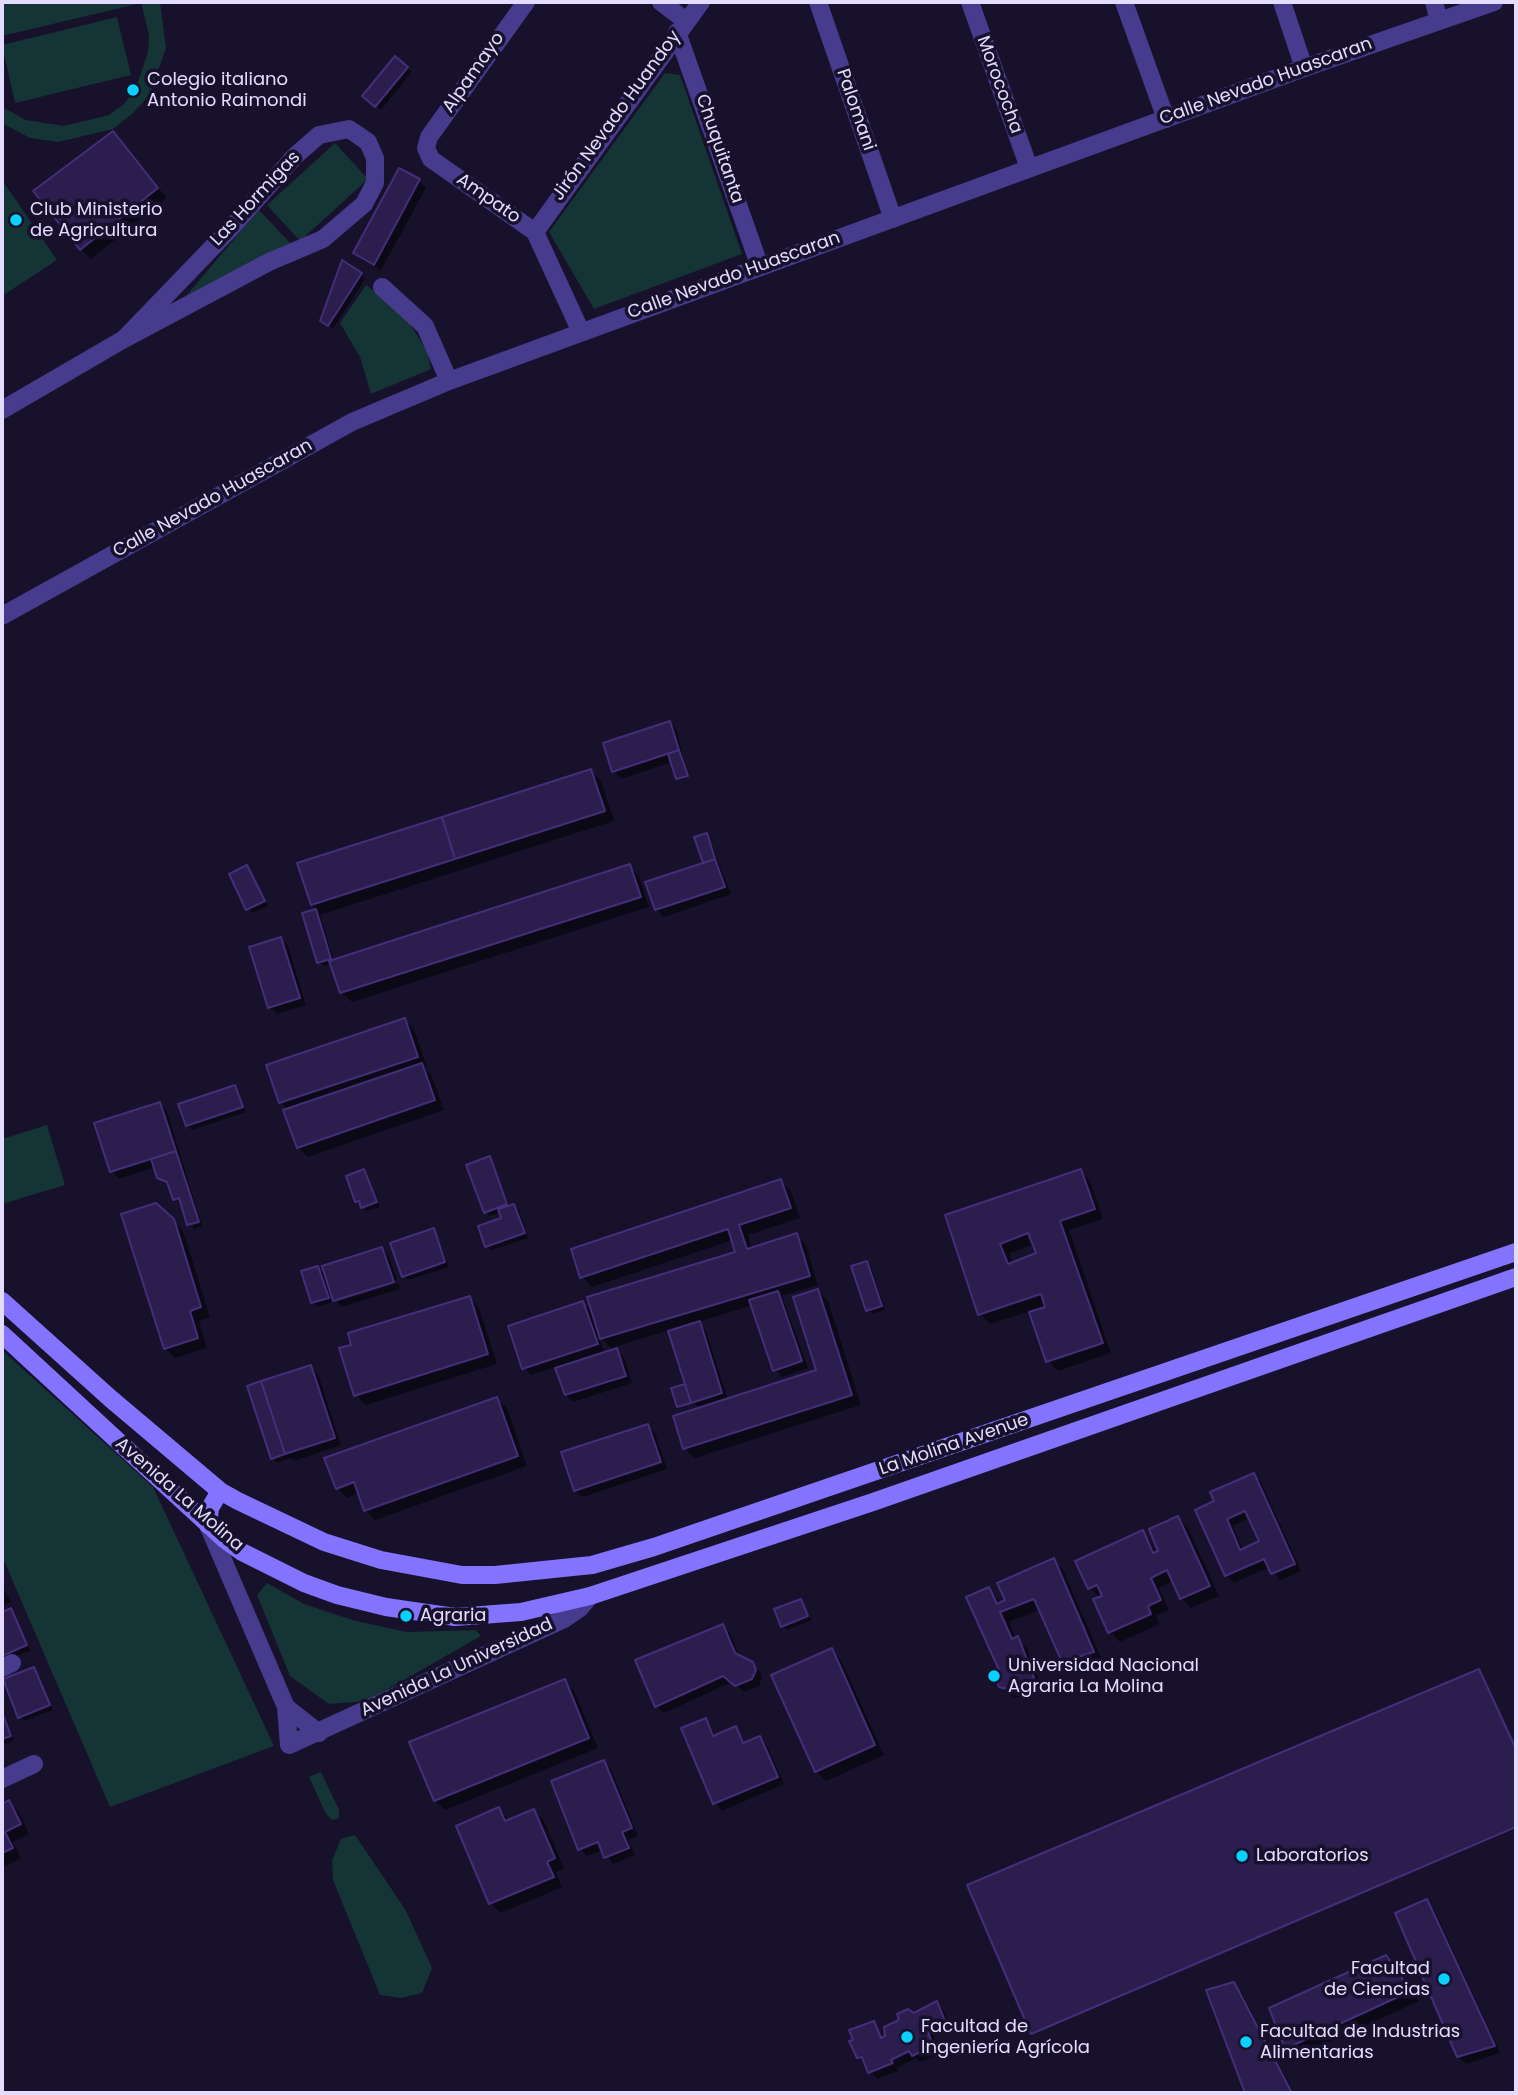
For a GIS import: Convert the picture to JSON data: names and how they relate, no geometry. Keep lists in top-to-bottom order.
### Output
{
  "streets": {
    "main road": ["La Molina Avenue", "Avenida La Molina"],
    "street": [
      "Alpamayo",
      "Calle Nevado Huascaran",
      "Morococha",
      "Palomani",
      "Jirón Nevado Huandoy",
      "Chuquitanta",
      "Las Hormigas",
      "Ampato",
      "Avenida La Universidad"
    ]
  },
  "crossings": [
    ["Alpamayo", "Ampato"],
    ["Calle Nevado Huascaran", "Morococha"],
    ["Calle Nevado Huascaran", "Palomani"],
    ["Calle Nevado Huascaran", "Chuquitanta"],
    ["Calle Nevado Huascaran", "Ampato"],
    ["Jirón Nevado Huandoy", "Chuquitanta"],
    ["Jirón Nevado Huandoy", "Ampato"],
    ["La Molina Avenue", "Avenida La Molina"],
    ["La Molina Avenue", "Avenida La Universidad"],
    ["Avenida La Molina", "Avenida La Universidad"]
  ],
  "places": [
    "Colegio italiano Antonio Raimondi",
    "Club Ministerio de Agricultura",
    "Agraria",
    "Universidad Nacional Agraria La Molina",
    "Laboratorios",
    "Facultad de Ciencias",
    "Facultad de Ingeniería Agrícola",
    "Facultad de Industrias Alimentarias"
  ]
}
